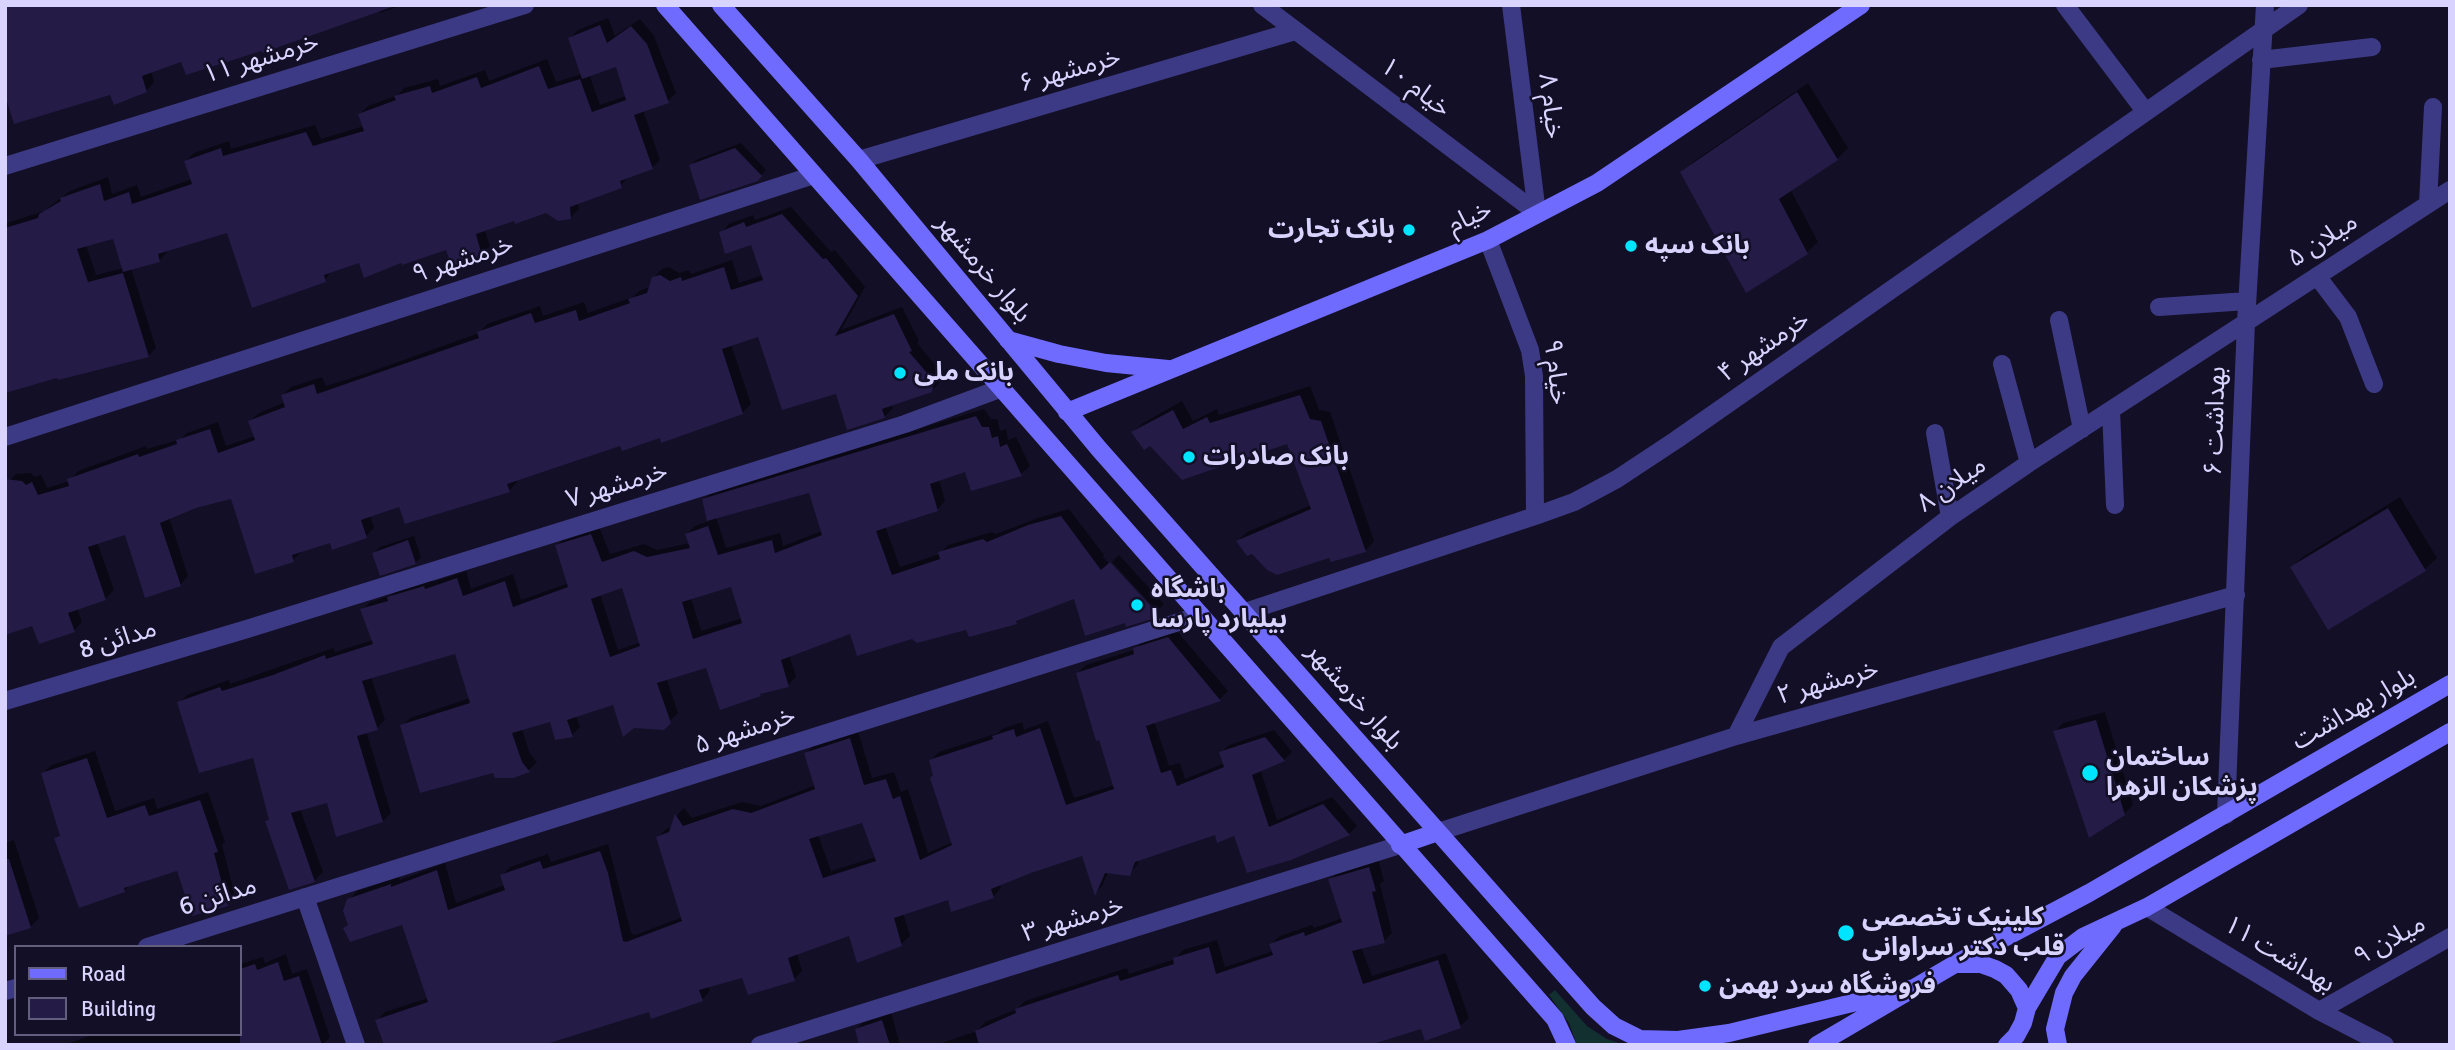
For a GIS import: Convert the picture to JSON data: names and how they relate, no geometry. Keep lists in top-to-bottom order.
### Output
{
  "streets": {
    "main road": ["خیام", "بلوار خرمشهر", "بلوار بهداشت"],
    "street": [
      "خرمشهر ۱۱",
      "خرمشهر ۶",
      "خیام ۱۰",
      "خیام ۸",
      "میلان ۵",
      "خرمشهر ۹",
      "خرمشهر ۴",
      "خیام ۹",
      "بهداشت ۶",
      "میلان ۸",
      "خرمشهر ۷",
      "مدائن 8",
      "خرمشهر ۲",
      "خرمشهر ۵",
      "مدائن 6",
      "خرمشهر ۳",
      "میلان ۹",
      "بهداشت ۱۱"
    ]
  },
  "crossings": [
    ["خرمشهر ۶", "خیام ۱۰"],
    ["خرمشهر ۶", "بلوار خرمشهر"],
    ["خیام ۱۰", "خیام ۸"],
    ["خیام ۱۰", "خیام"],
    ["خیام ۸", "خیام"],
    ["خیام", "بلوار خرمشهر"],
    ["خیام", "خیام ۹"],
    ["میلان ۵", "بهداشت ۶"],
    ["میلان ۵", "میلان ۸"],
    ["بلوار خرمشهر", "خرمشهر ۴"],
    ["بلوار خرمشهر", "خرمشهر ۲"],
    ["بلوار خرمشهر", "بلوار بهداشت"],
    ["خرمشهر ۴", "خیام ۹"],
    ["خرمشهر ۴", "بهداشت ۶"],
    ["بهداشت ۶", "میلان ۸"],
    ["بهداشت ۶", "خرمشهر ۲"],
    ["بهداشت ۶", "بلوار بهداشت"],
    ["میلان ۸", "خرمشهر ۲"],
    ["خرمشهر ۷", "مدائن 8"],
    ["خرمشهر ۵", "مدائن 6"],
    ["میلان ۹", "بهداشت ۱۱"]
  ],
  "places": [
    "بانک تجارت",
    "بانک سپه",
    "بانک ملی",
    "بانک صادرات",
    "باشگاه بیلیارد پارسا",
    "ساختمان پزشکان الزهرا",
    "کلینیک تخصصی قلب دکتر سراوانی",
    "فروشگاه سرد بهمن"
  ],
  "legend": ["Road", "Building"]
}
